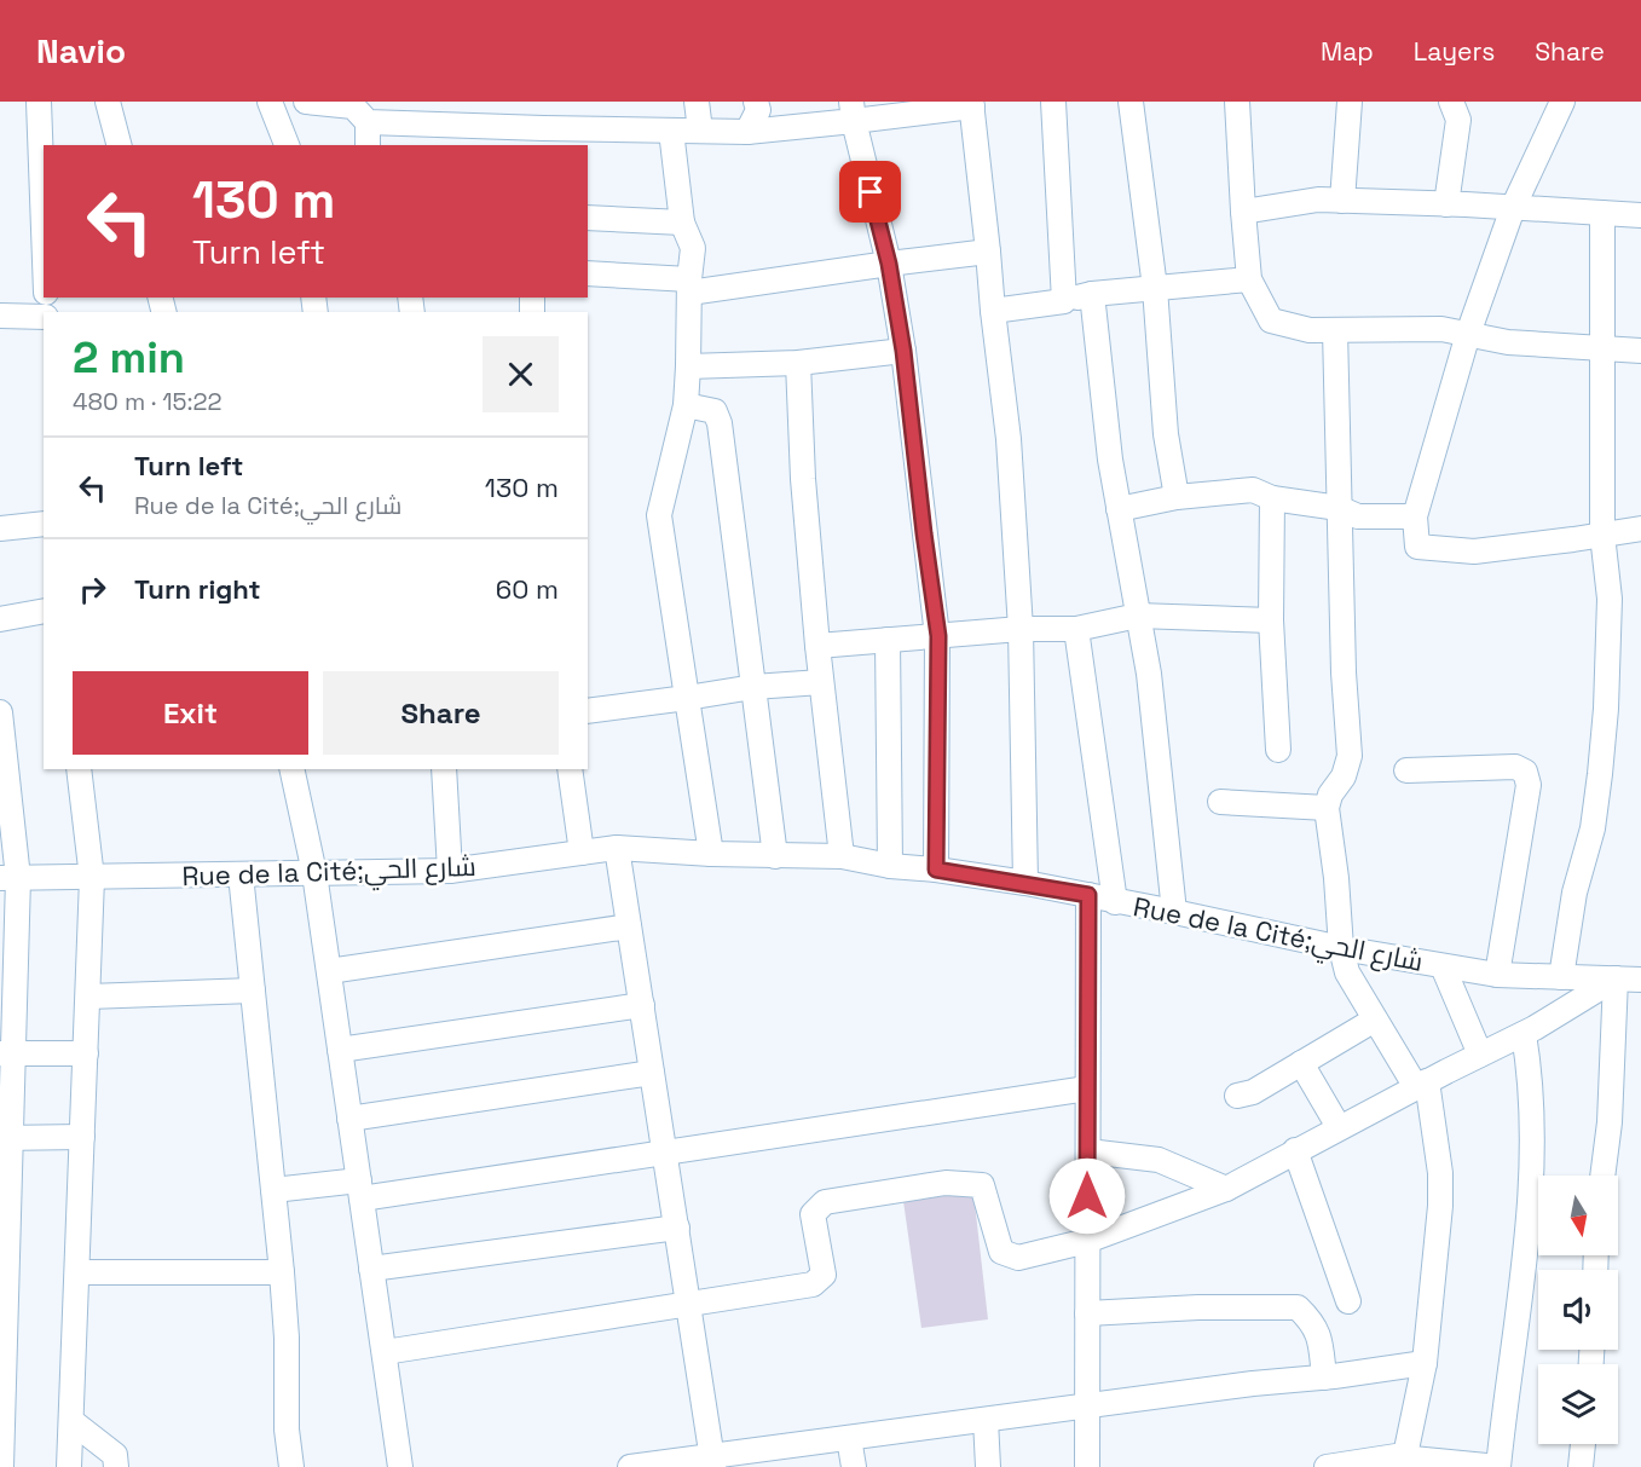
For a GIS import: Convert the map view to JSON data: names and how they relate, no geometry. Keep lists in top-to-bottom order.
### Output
{
  "streets": {
    "street": ["Rue de la Cité;شارع الحي"]
  },
  "north": "bottom",
  "page": {
    "header": "Navio",
    "nav": ["Map", "Layers", "Share"],
    "turn": ["130 m", "Turn left"],
    "heading": ["2 min", "480 m · 15:22"],
    "list": [
      {
        "name": "Turn left",
        "note": "Rue de la Cité;شارع الحي",
        "value": "130 m"
      },
      {
        "name": "Turn right",
        "value": "60 m"
      }
    ],
    "buttons": ["Exit", "Share"]
  }
}
